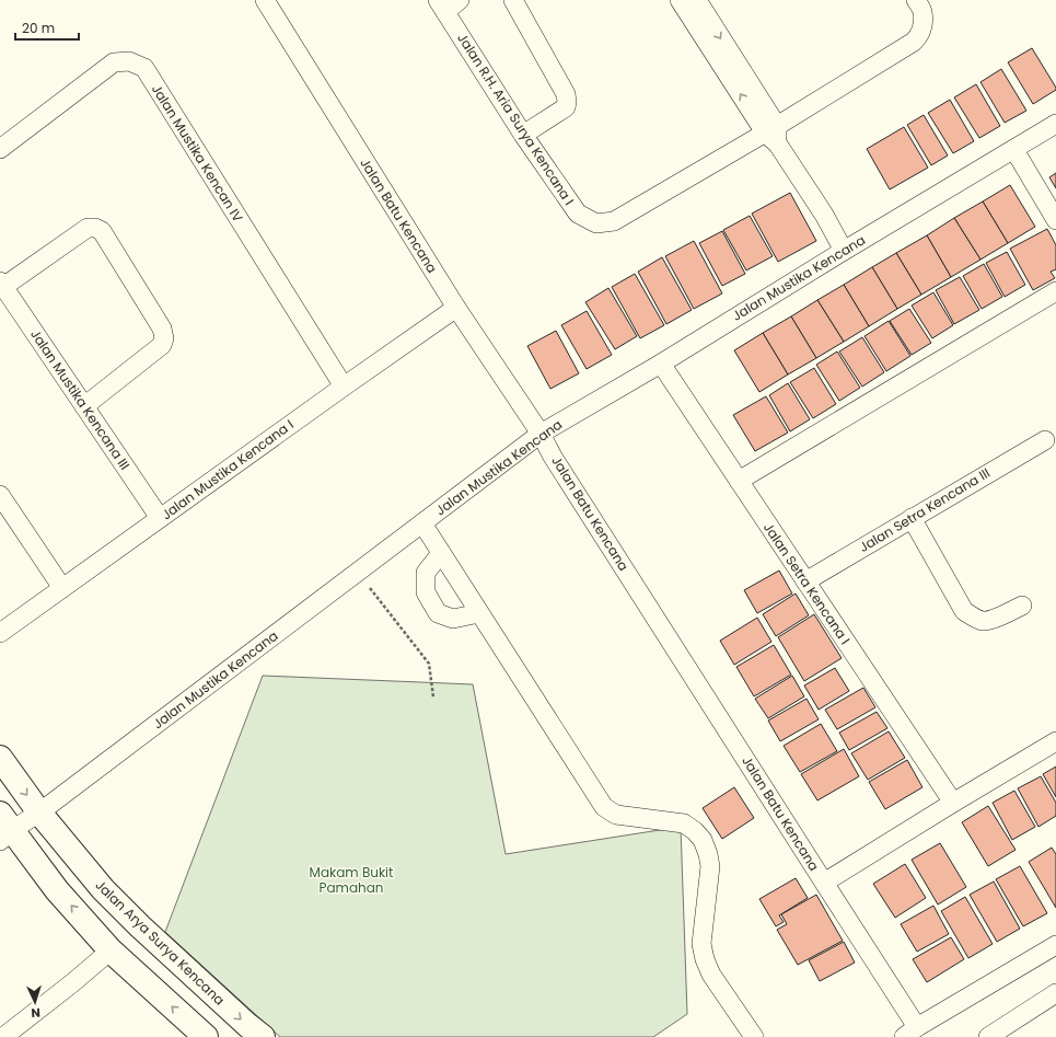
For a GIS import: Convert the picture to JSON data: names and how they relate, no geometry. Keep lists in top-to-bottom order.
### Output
{
  "streets": {
    "street": [
      "Jalan R.H. Aria Surya Kencana I",
      "Jalan Mustika Kencan IV",
      "Jalan Batu Kencana",
      "Jalan Mustika Kencana",
      "Jalan Mustika Kencana III",
      "Jalan Mustika Kencana I",
      "Jalan Setra Kencana III",
      "Jalan Setra Kencana I",
      "Jalan Arya Surya Kencana"
    ]
  },
  "crossings": [
    ["Jalan Mustika Kencan IV", "Jalan Mustika Kencana I"],
    ["Jalan Batu Kencana", "Jalan Mustika Kencana"],
    ["Jalan Batu Kencana", "Jalan Mustika Kencana I"],
    ["Jalan Mustika Kencana", "Jalan Setra Kencana I"],
    ["Jalan Mustika Kencana", "Jalan Arya Surya Kencana"],
    ["Jalan Mustika Kencana III", "Jalan Mustika Kencana I"],
    ["Jalan Setra Kencana III", "Jalan Setra Kencana I"]
  ],
  "parks": ["Makam Bukit Pamahan"],
  "scale_bar": "20 m",
  "north": "bottom"
}
